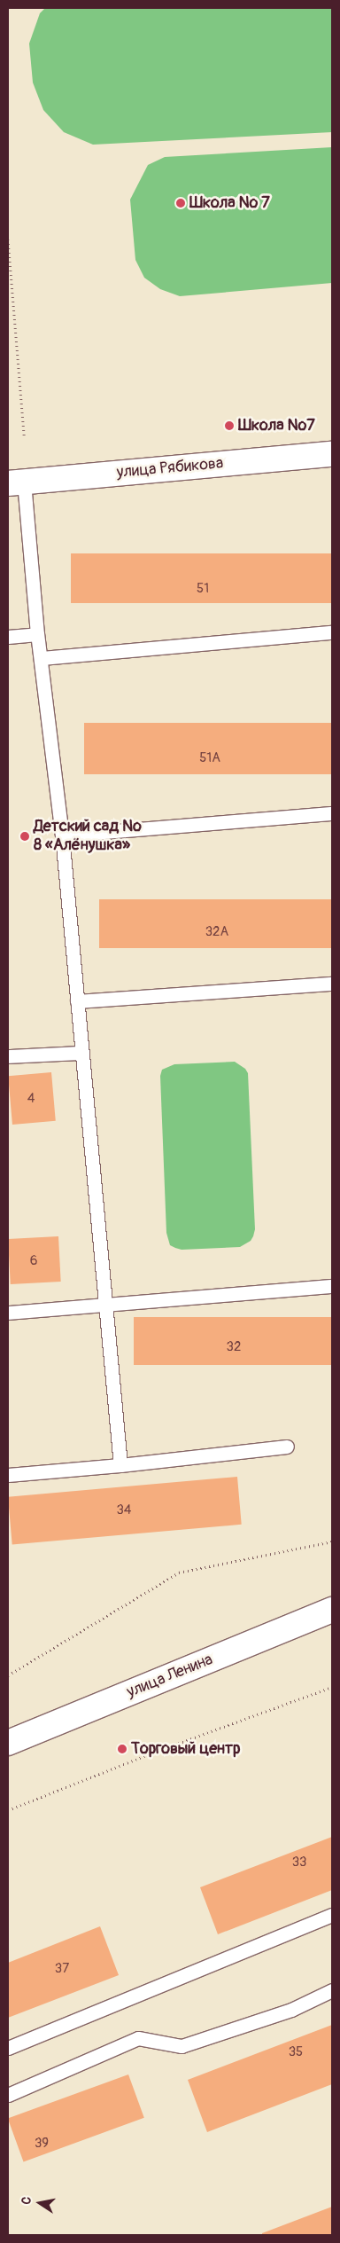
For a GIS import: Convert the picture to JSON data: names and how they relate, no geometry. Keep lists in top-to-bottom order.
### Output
{
  "streets": {
    "main road": ["улица Рябикова", "улица Ленина"]
  },
  "places": [
    "Школа № 7",
    "Школа №7",
    "Детский сад № 8 «Алёнушка»",
    "Торговый центр"
  ],
  "house_numbers": [
    "51",
    "51А",
    "32А",
    "4",
    "6",
    "32",
    "34",
    "33",
    "37",
    "35",
    "39"
  ],
  "north": "left"
}
